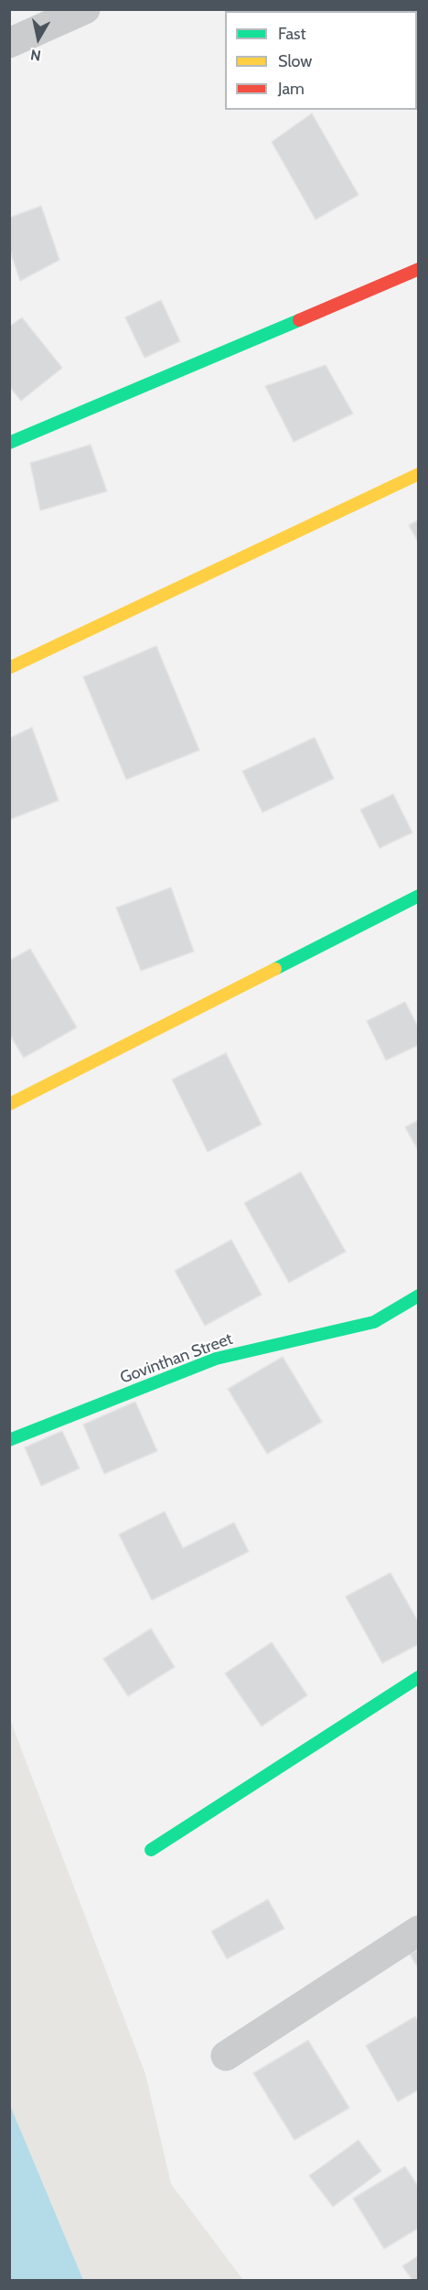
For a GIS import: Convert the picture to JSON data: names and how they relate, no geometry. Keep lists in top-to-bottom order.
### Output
{
  "streets": {
    "street": ["Govinthan Street"]
  },
  "legend": ["Fast", "Slow", "Jam"],
  "north": "bottom"
}
